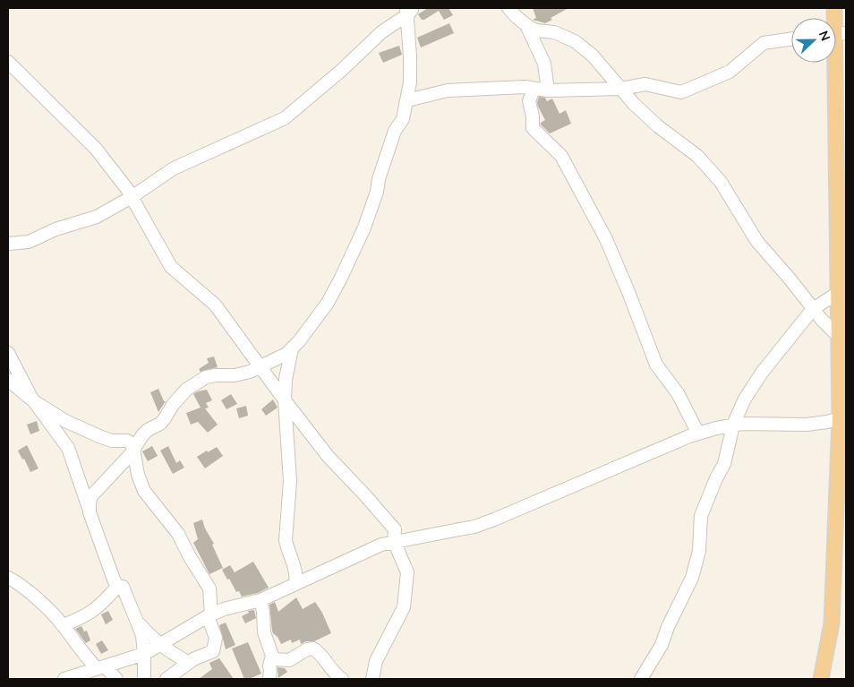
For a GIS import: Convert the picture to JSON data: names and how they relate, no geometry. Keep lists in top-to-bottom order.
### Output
{
  "north": "right"
}
